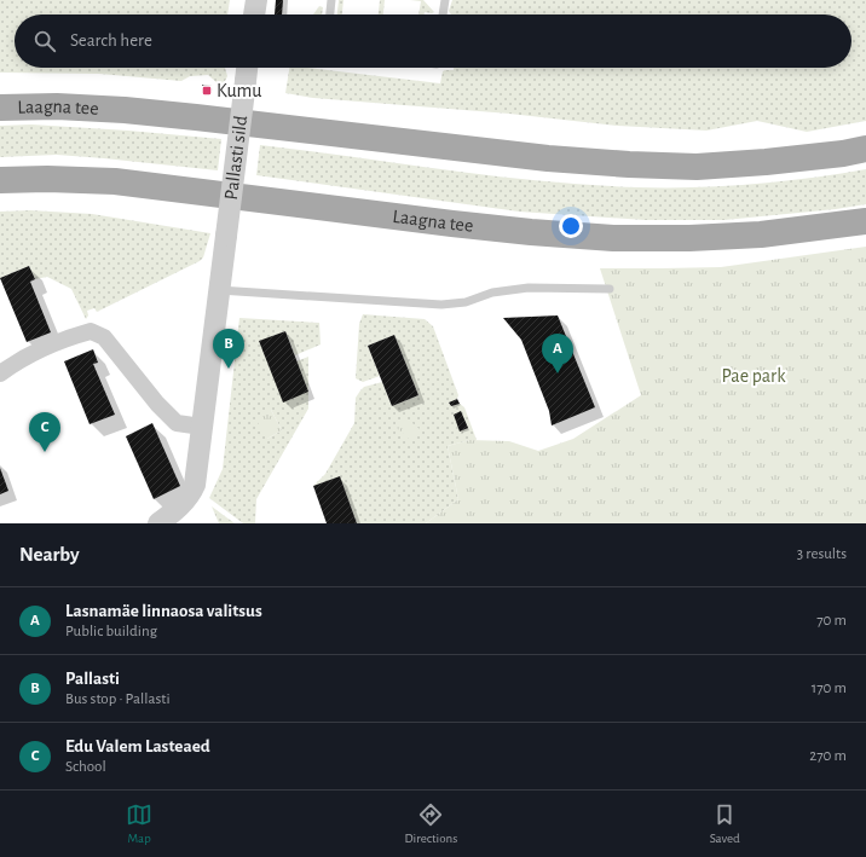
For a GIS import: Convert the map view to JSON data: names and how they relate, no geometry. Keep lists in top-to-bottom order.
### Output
{
  "streets": {
    "main road": ["Laagna tee"],
    "street": ["Pallasti sild"]
  },
  "parks": ["Pae park"],
  "places": {
    "transit": ["Kumu"]
  },
  "page": {
    "search": "Search here",
    "pins": ["B", "A", "C"],
    "heading": ["Nearby", "3 results"],
    "list": [
      {
        "mark": "A",
        "name": "Lasnamäe linnaosa valitsus",
        "note": "Public building",
        "value": "70 m"
      },
      {
        "mark": "B",
        "name": "Pallasti",
        "note": "Bus stop · Pallasti",
        "value": "170 m"
      },
      {
        "mark": "C",
        "name": "Edu Valem Lasteaed",
        "note": "School",
        "value": "270 m"
      }
    ],
    "nav": ["Map", "Directions", "Saved"]
  }
}
